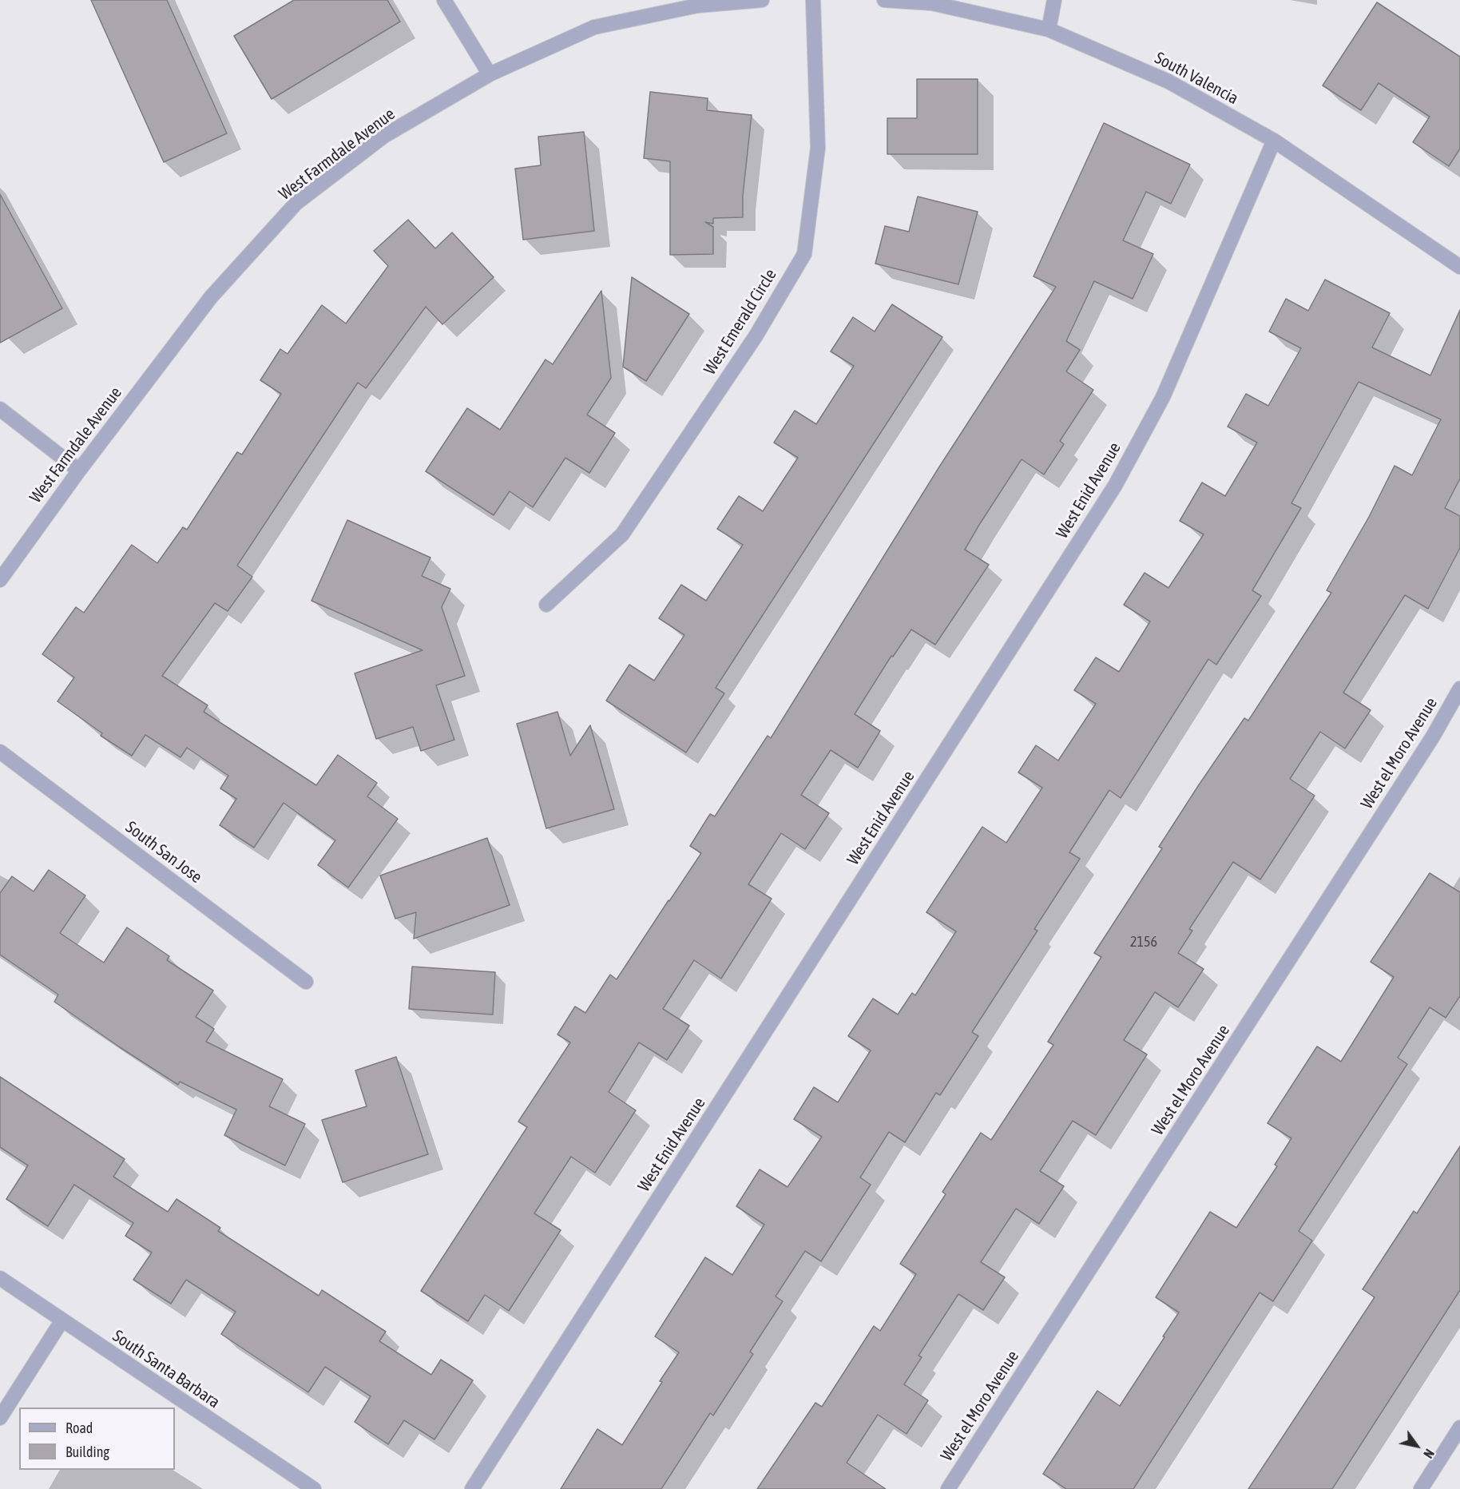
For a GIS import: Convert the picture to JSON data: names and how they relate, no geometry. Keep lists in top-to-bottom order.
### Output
{
  "streets": {
    "street": [
      "South Valencia",
      "West Farmdale Avenue",
      "West Emerald Circle",
      "West Enid Avenue",
      "West el Moro Avenue",
      "South San Jose",
      "South Santa Barbara"
    ]
  },
  "crossings": [
    ["South Valencia", "West Enid Avenue"]
  ],
  "house_numbers": ["2156"],
  "legend": ["Road", "Building"],
  "north": "bottom right"
}
